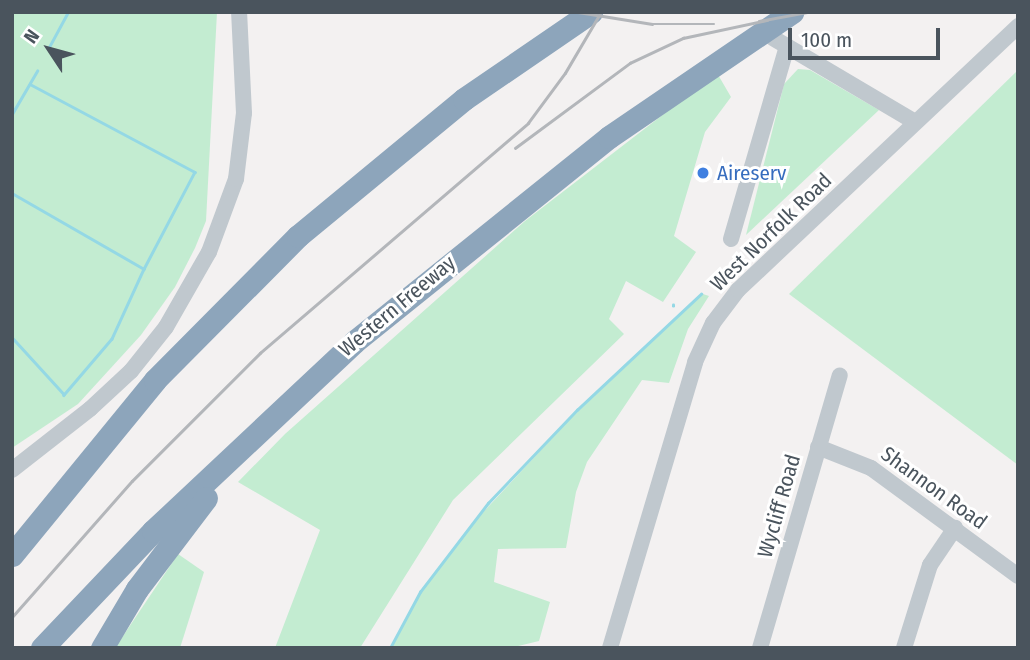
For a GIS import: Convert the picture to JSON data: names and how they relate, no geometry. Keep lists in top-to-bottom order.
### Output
{
  "streets": {
    "highway": ["Western Freeway"],
    "street": ["West Norfolk Road", "Shannon Road", "Wycliff Road"]
  },
  "crossings": [
    ["Shannon Road", "Wycliff Road"]
  ],
  "places": ["Aireserv"],
  "scale_bar": "100 m",
  "north": "top left"
}
